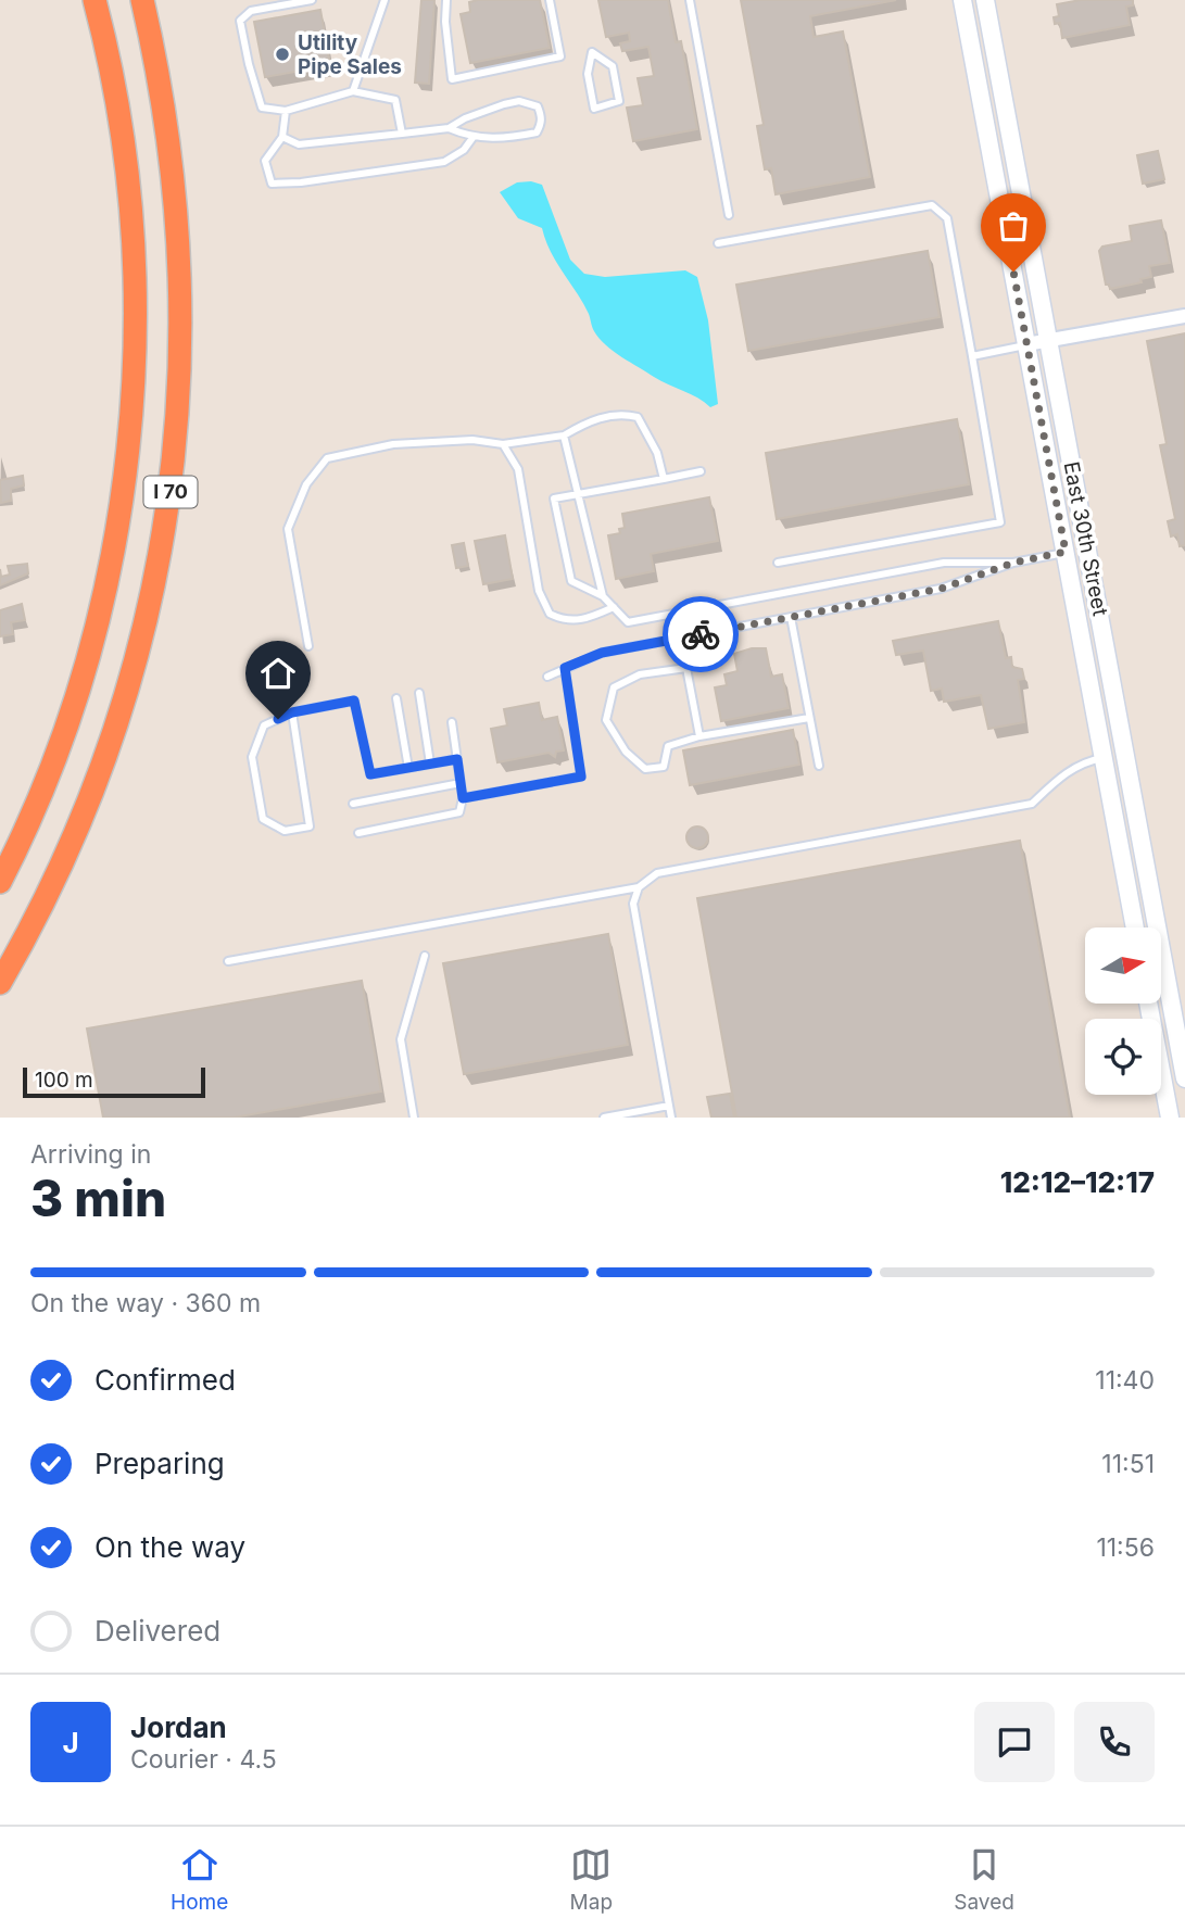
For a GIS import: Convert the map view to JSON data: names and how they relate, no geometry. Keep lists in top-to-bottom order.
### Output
{
  "streets": {
    "highway": ["I 70"],
    "main road": ["East 30th Street"]
  },
  "places": ["Utility Pipe Sales"],
  "scale_bar": "100 m",
  "north": "right",
  "page": {
    "scale": "100 m",
    "heading": ["3 min", "Arriving in", "12:12–12:17"],
    "panel": ["Jordan", "Courier · 4.5"],
    "bar": "On the way · 360 m",
    "list": [
      ["Confirmed", "11:40"],
      ["Preparing", "11:51"],
      ["On the way", "11:56"],
      "Delivered"
    ],
    "round": "J",
    "tabs": ["Home", "Map", "Saved"]
  }
}
